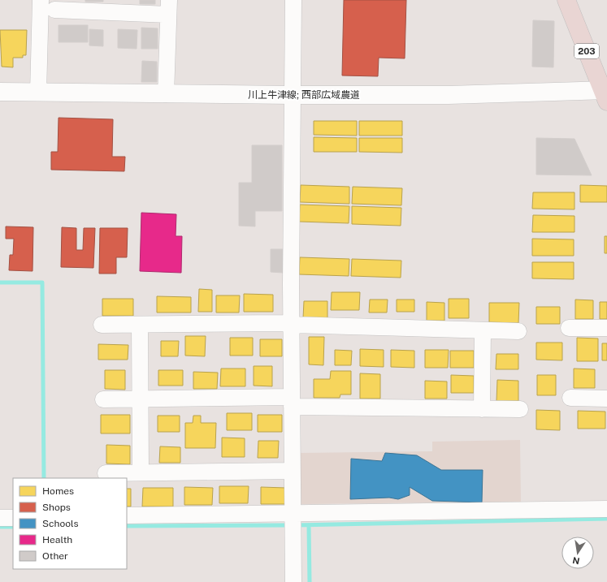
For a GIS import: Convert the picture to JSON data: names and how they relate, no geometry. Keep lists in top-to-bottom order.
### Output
{
  "streets": {
    "highway": ["203"],
    "main road": ["川上牛津線; 西部広域農道"]
  },
  "crossings": [
    ["203", "川上牛津線; 西部広域農道"]
  ],
  "legend": [
    "Homes",
    "Shops",
    "Schools",
    "Health",
    "Other"
  ],
  "north": "bottom"
}
